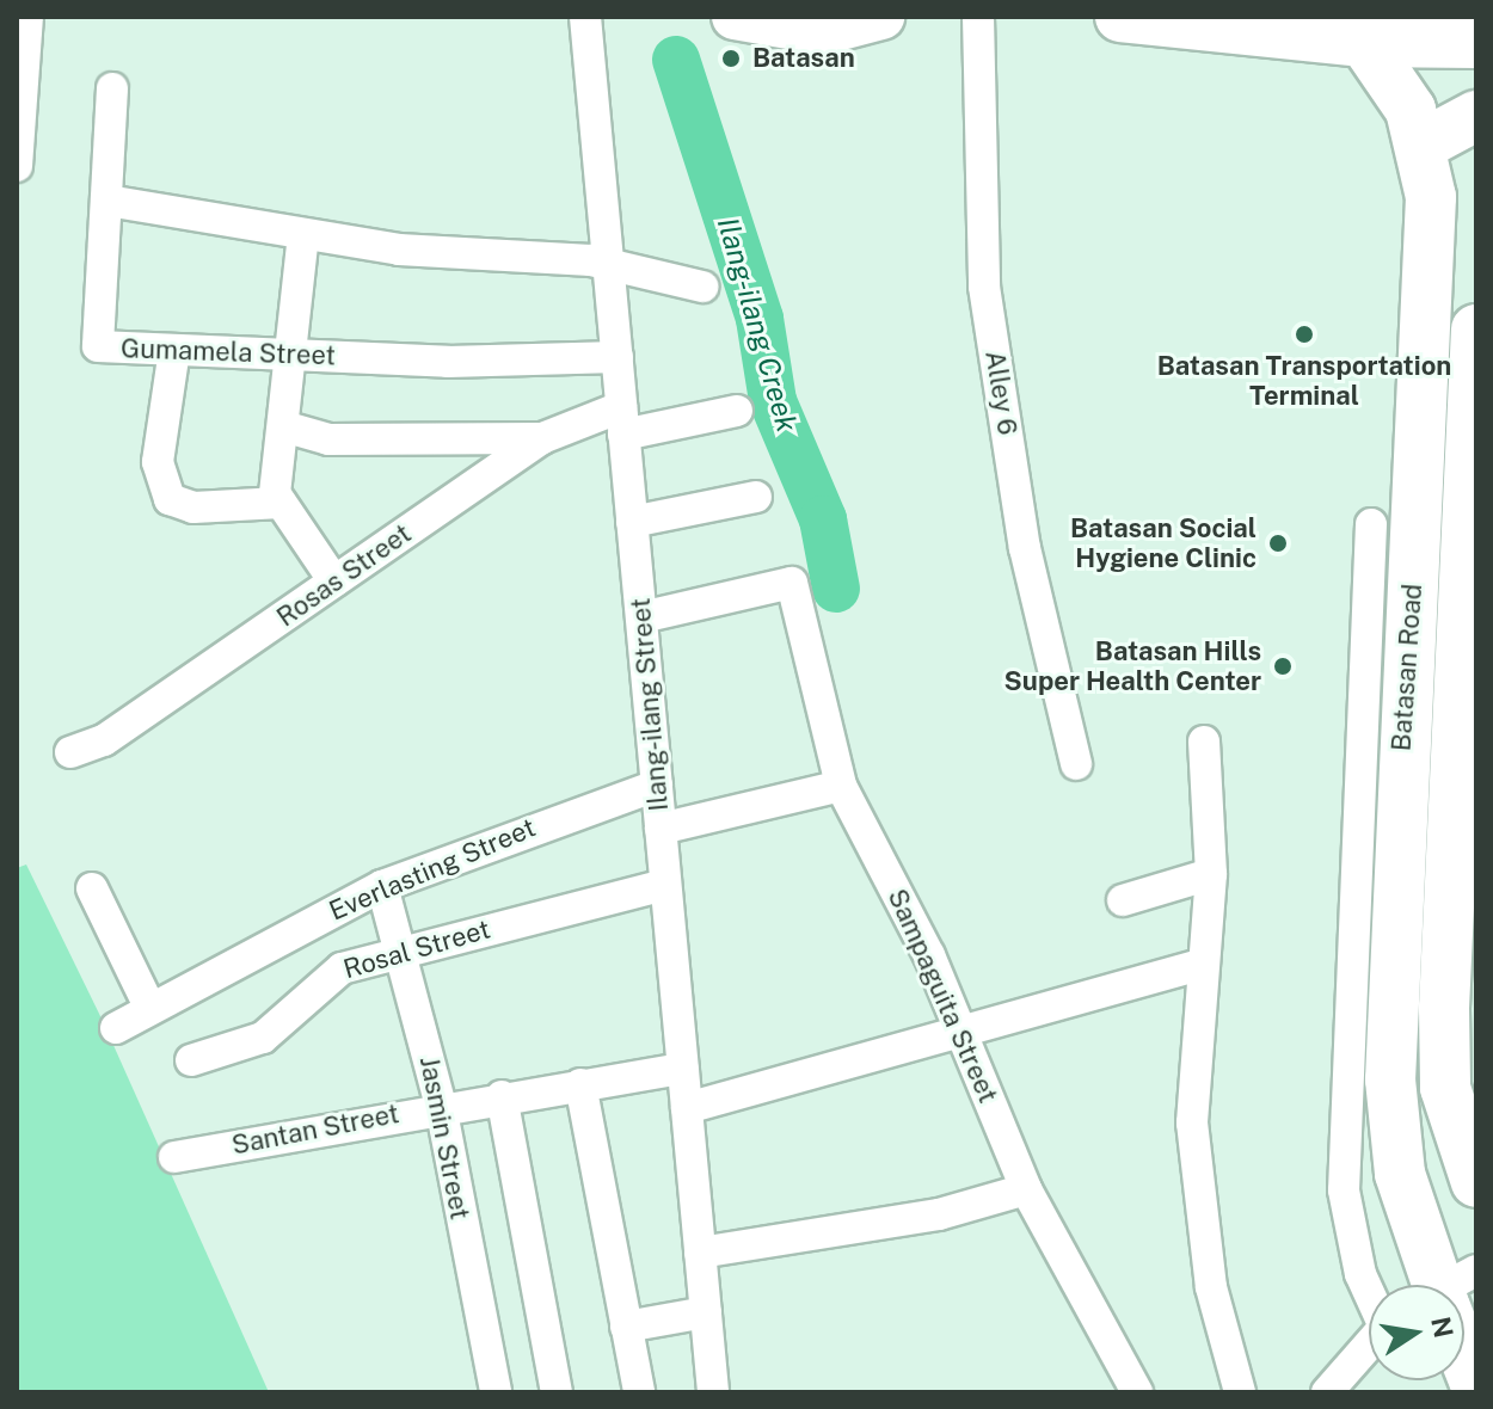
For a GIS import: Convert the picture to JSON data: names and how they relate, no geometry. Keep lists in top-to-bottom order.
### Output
{
  "streets": {
    "main road": ["Batasan Road"],
    "street": [
      "Gumamela Street",
      "Alley 6",
      "Rosas Street",
      "Ilang-ilang Street",
      "Everlasting Street",
      "Rosal Street",
      "Sampaguita Street",
      "Santan Street",
      "Jasmin Street"
    ]
  },
  "crossings": [
    ["Gumamela Street", "Ilang-ilang Street"],
    ["Rosas Street", "Ilang-ilang Street"],
    ["Ilang-ilang Street", "Everlasting Street"],
    ["Ilang-ilang Street", "Rosal Street"],
    ["Ilang-ilang Street", "Sampaguita Street"],
    ["Ilang-ilang Street", "Santan Street"],
    ["Everlasting Street", "Jasmin Street"],
    ["Rosal Street", "Jasmin Street"],
    ["Santan Street", "Jasmin Street"]
  ],
  "water": ["Ilang-ilang Creek"],
  "places": [
    "Batasan",
    "Batasan Transportation Terminal",
    "Batasan Social Hygiene Clinic",
    "Batasan Hills Super Health Center"
  ],
  "north": "right"
}
